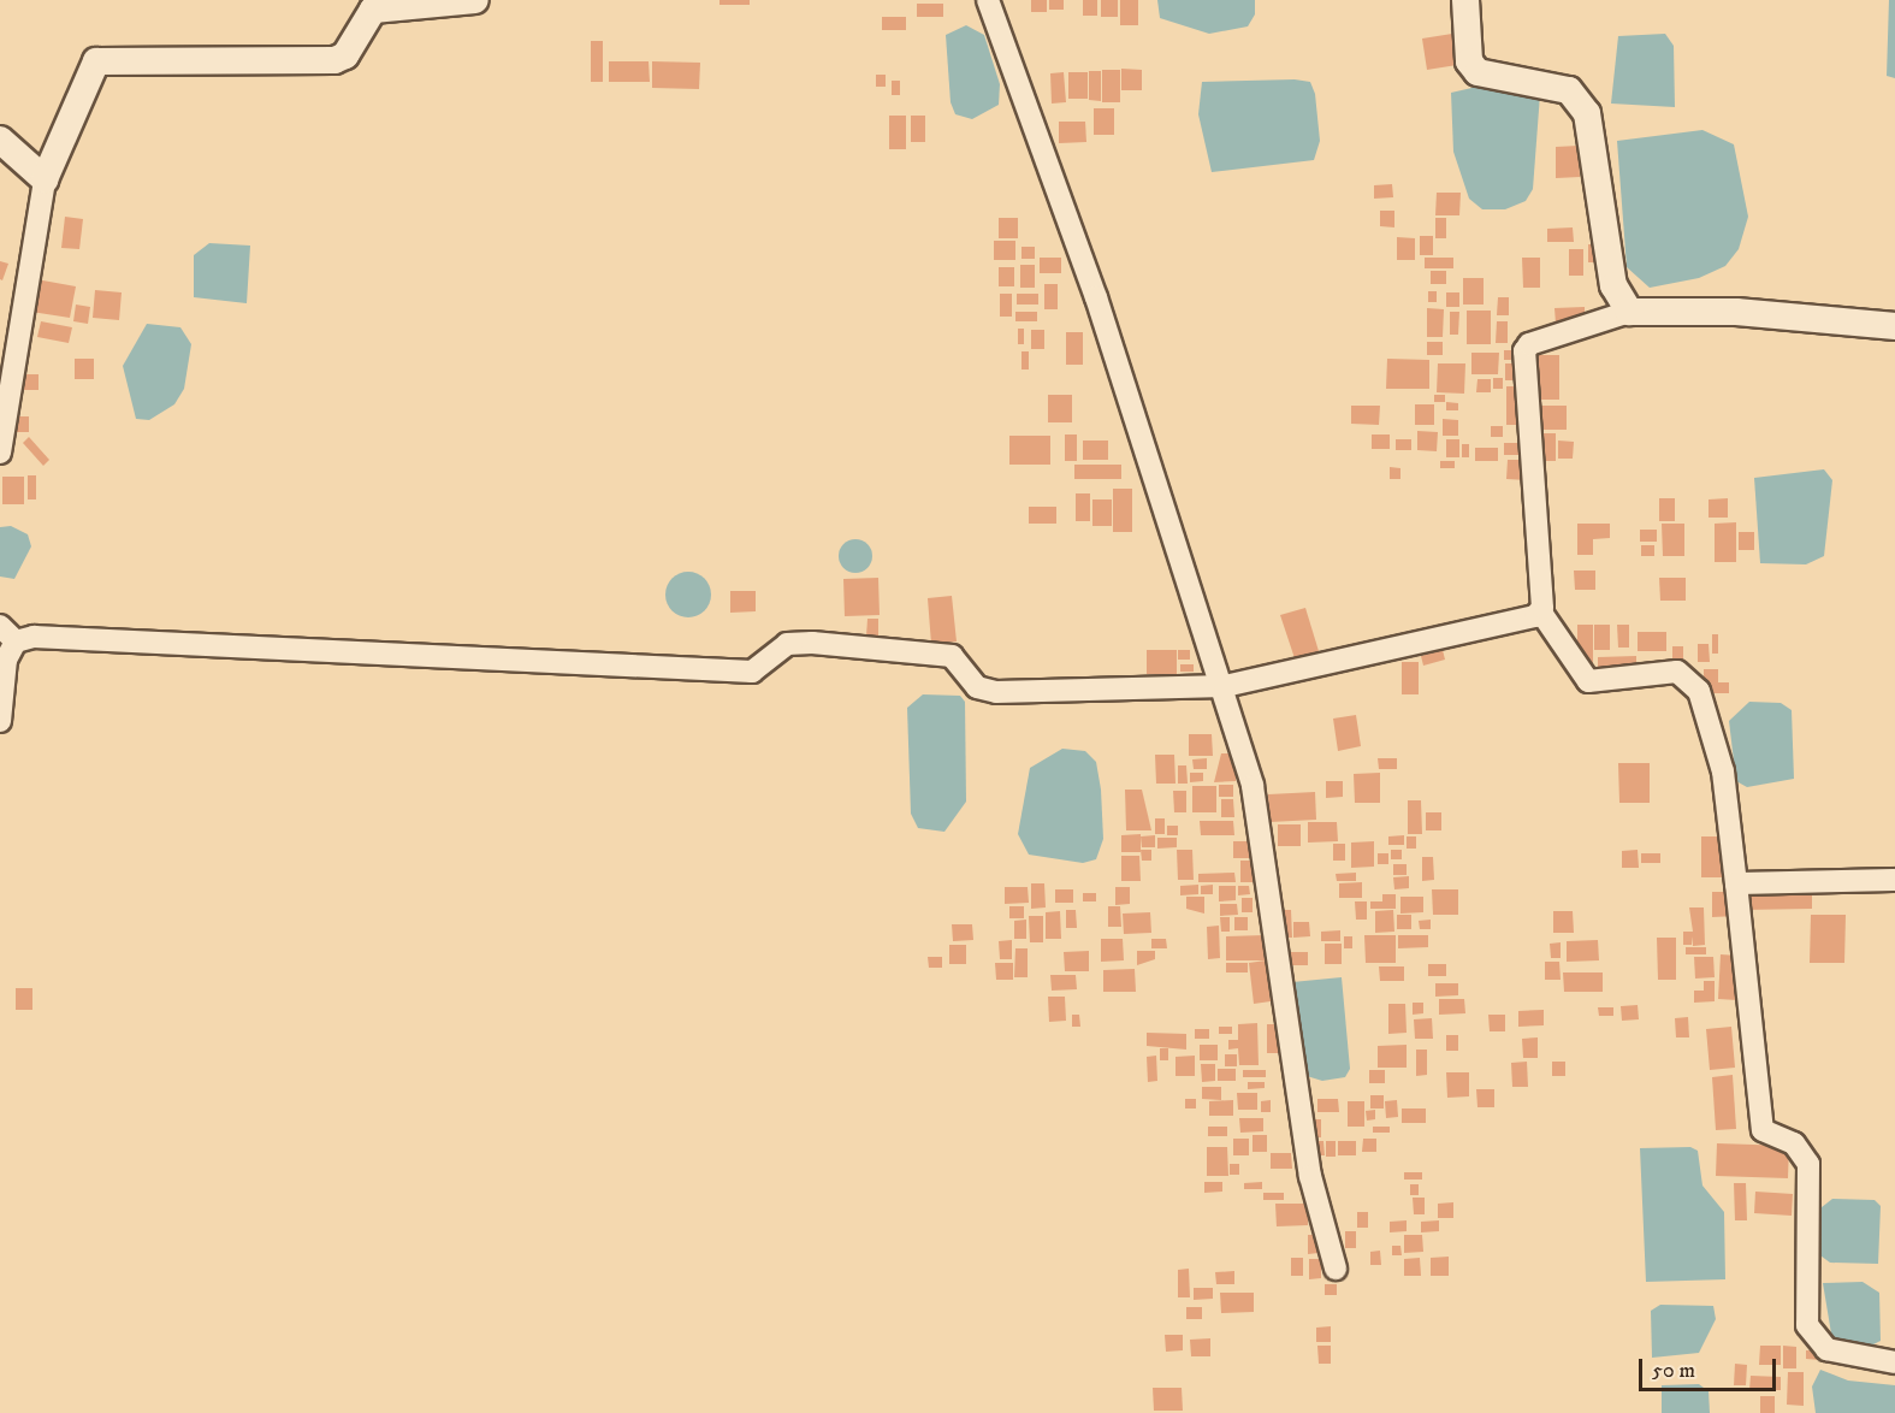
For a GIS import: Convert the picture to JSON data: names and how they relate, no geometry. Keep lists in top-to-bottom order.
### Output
{
  "scale_bar": "50 m"
}
